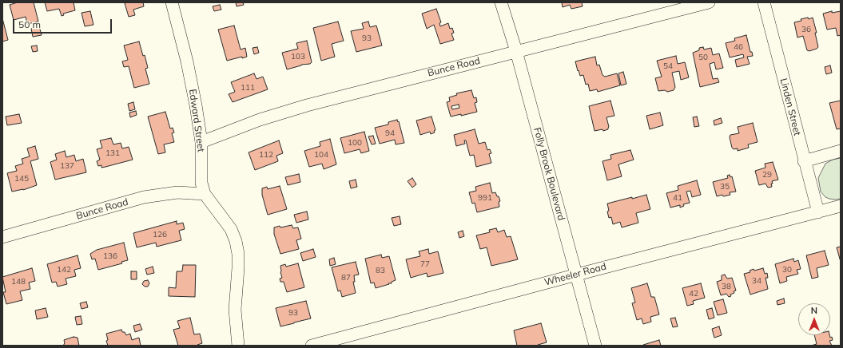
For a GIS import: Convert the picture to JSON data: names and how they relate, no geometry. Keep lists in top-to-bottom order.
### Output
{
  "streets": {
    "street": [
      "Bunce Road",
      "Linden Street",
      "Edward Street",
      "Folly Brook Boulevard",
      "Wheeler Road"
    ]
  },
  "crossings": [
    ["Bunce Road", "Edward Street"],
    ["Bunce Road", "Folly Brook Boulevard"],
    ["Linden Street", "Wheeler Road"],
    ["Folly Brook Boulevard", "Wheeler Road"]
  ],
  "house_numbers": [
    "36",
    "93",
    "46",
    "103",
    "50",
    "54",
    "111",
    "94",
    "100",
    "131",
    "112",
    "104",
    "137",
    "29",
    "145",
    "35",
    "991",
    "41",
    "126",
    "136",
    "77",
    "142",
    "30",
    "83",
    "87",
    "34",
    "148",
    "38",
    "42",
    "93"
  ],
  "scale_bar": "50 m",
  "north": "top"
}
